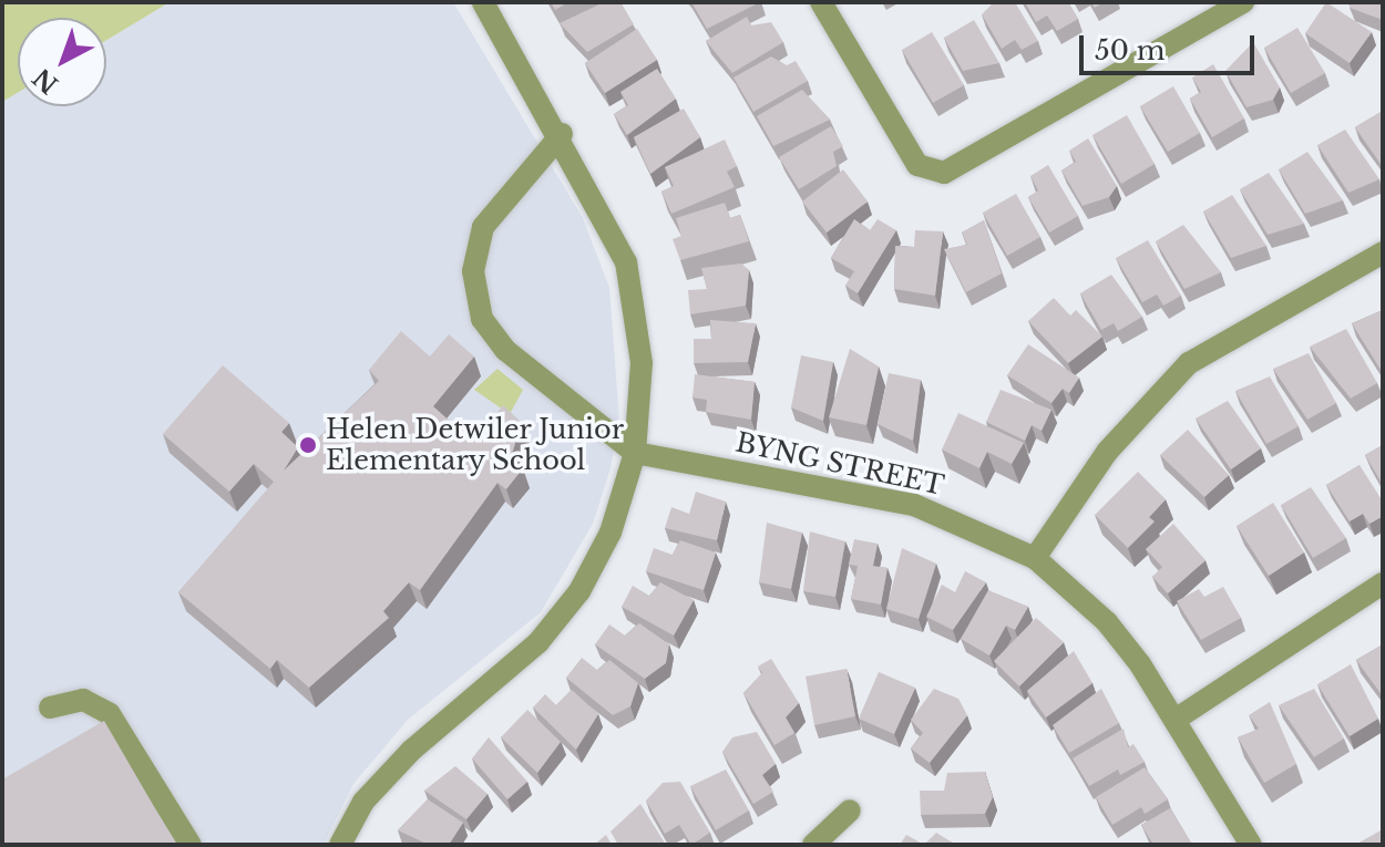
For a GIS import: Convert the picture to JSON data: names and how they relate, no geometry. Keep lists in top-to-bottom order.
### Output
{
  "streets": {
    "street": ["BYNG STREET"]
  },
  "places": ["Helen Detwiler Junior Elementary School"],
  "scale_bar": "50 m",
  "north": "bottom left"
}
